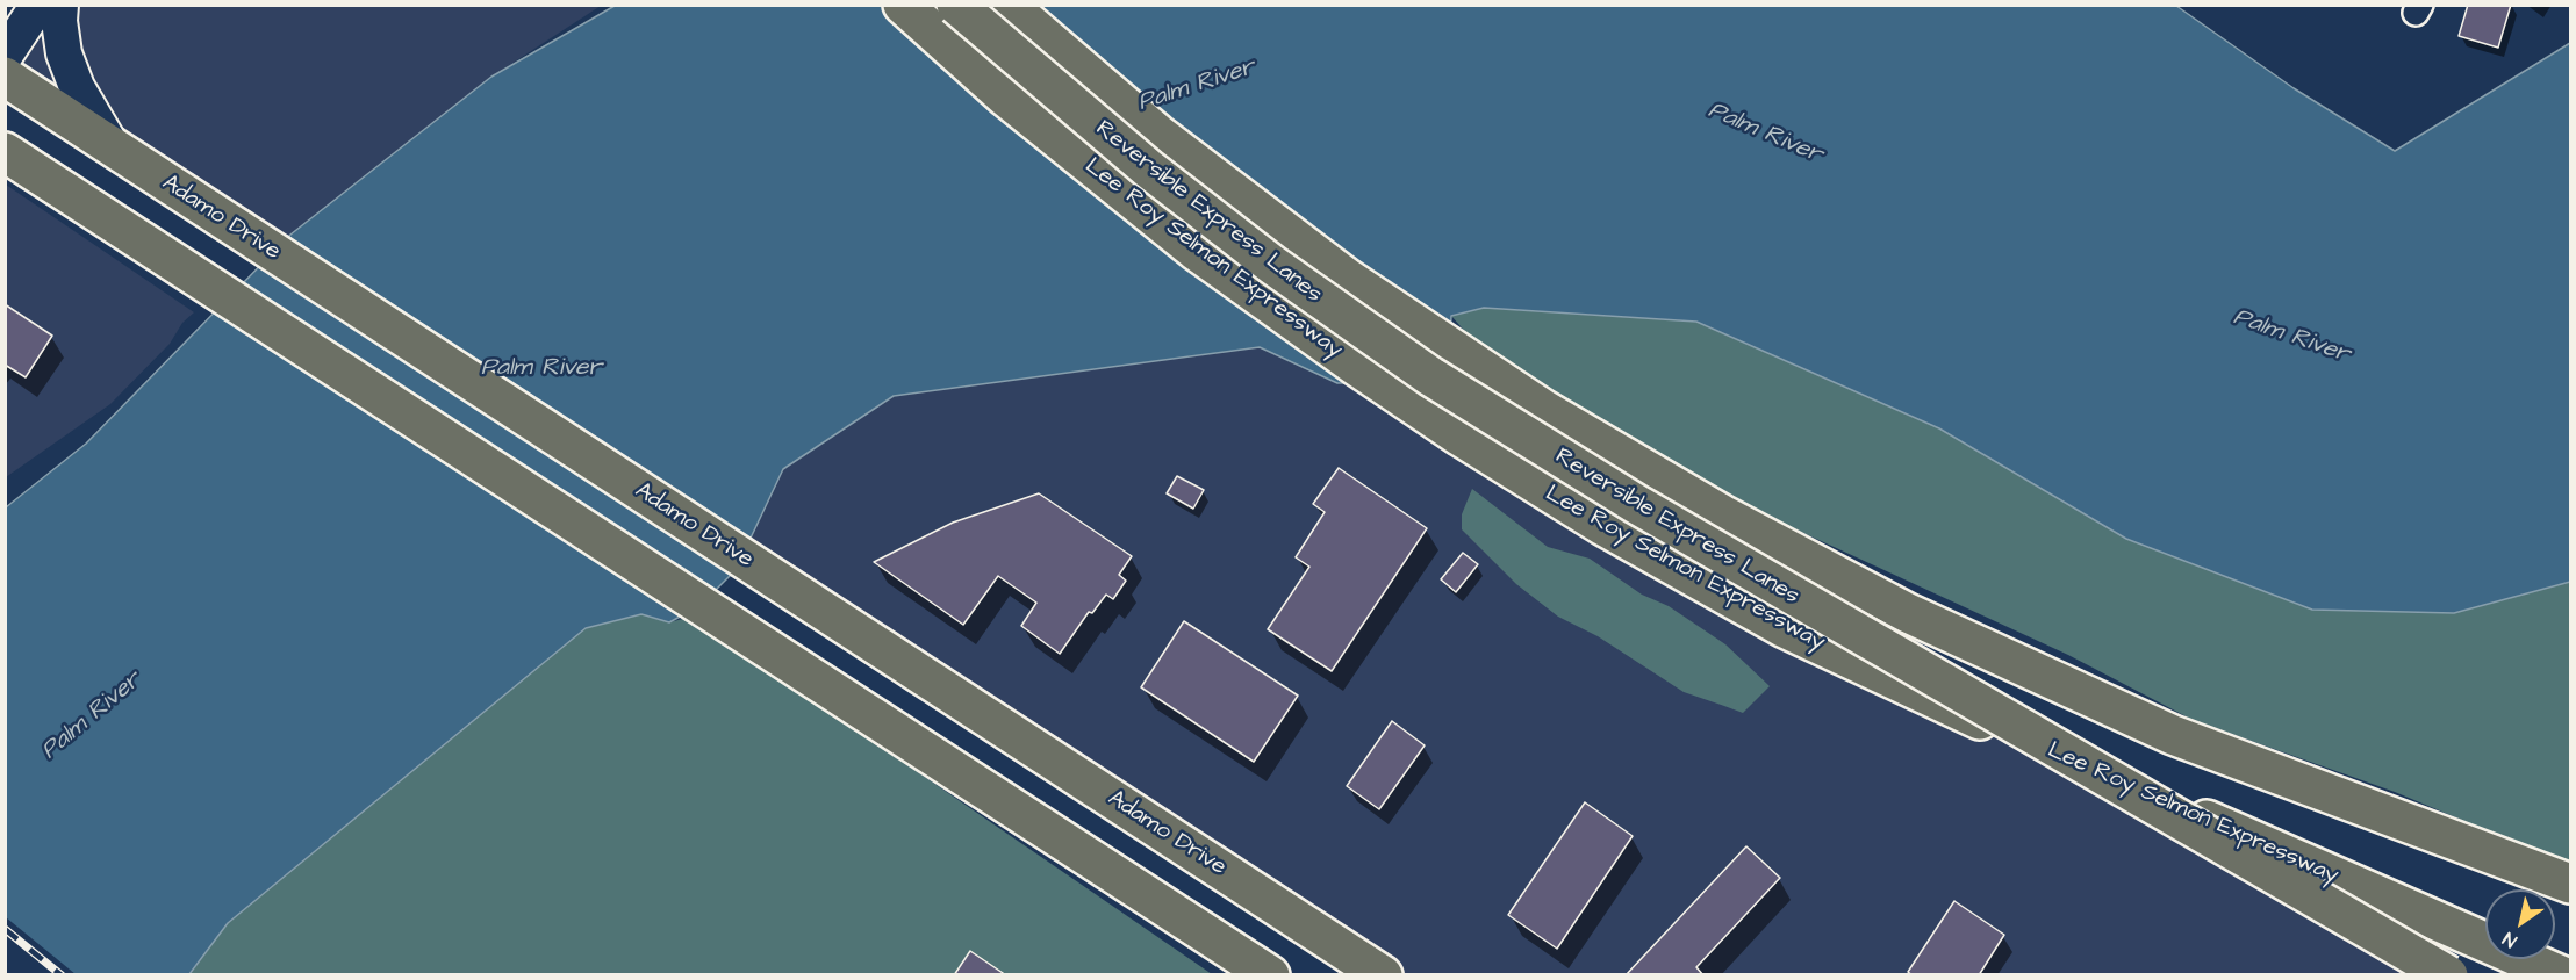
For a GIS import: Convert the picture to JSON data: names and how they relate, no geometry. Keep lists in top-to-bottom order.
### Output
{
  "streets": {
    "main road": ["Reversible Express Lanes", "Adamo Drive", "Lee Roy Selmon Expressway"]
  },
  "water": ["Palm River"],
  "north": "bottom left"
}
